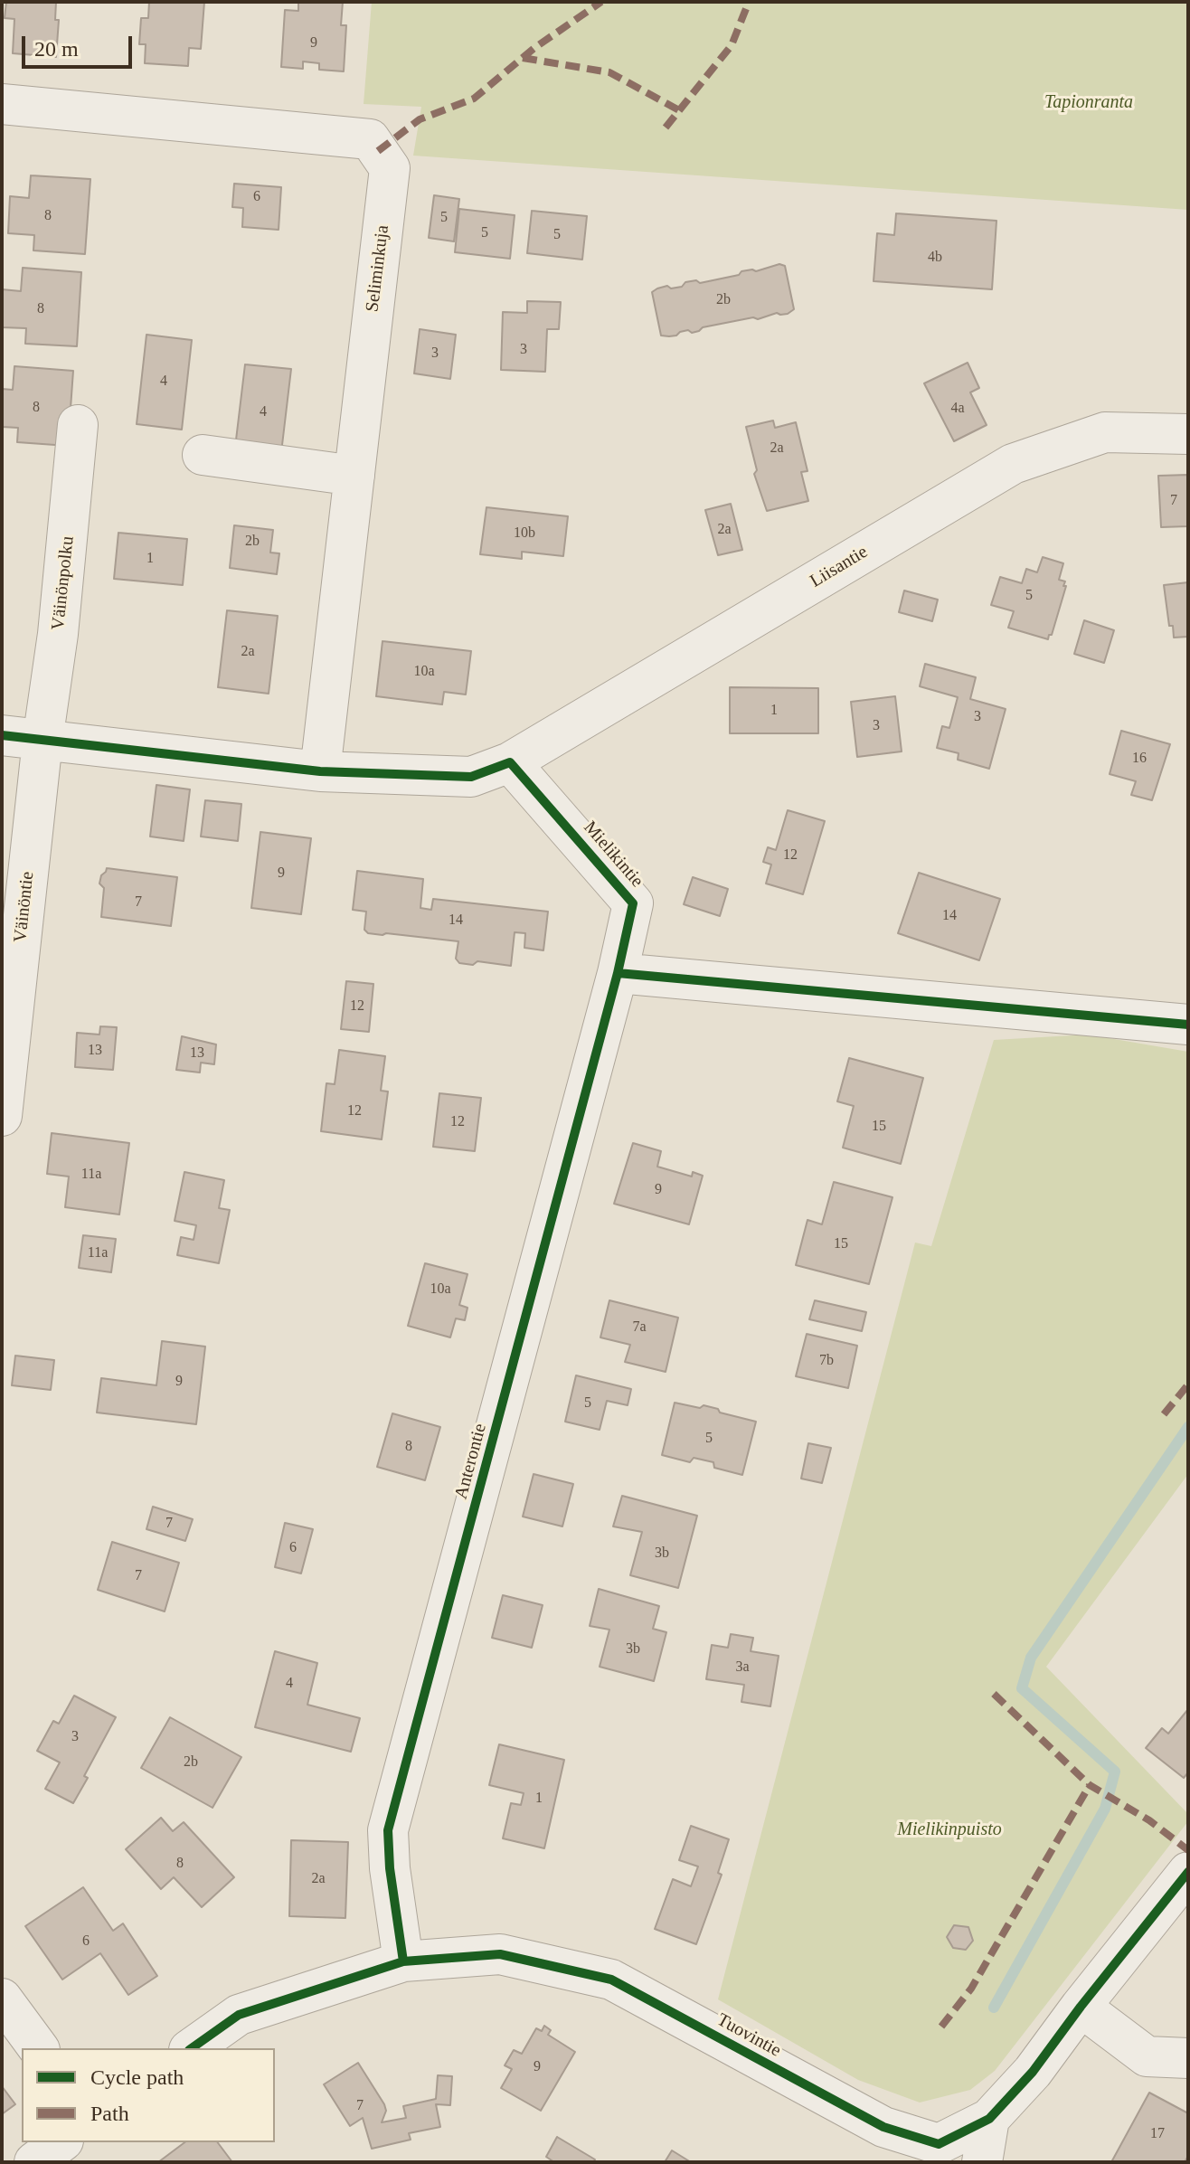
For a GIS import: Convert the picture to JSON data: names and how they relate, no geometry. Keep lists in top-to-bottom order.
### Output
{
  "streets": {
    "street": [
      "Seliminkuja",
      "Liisantie",
      "Väinönpolku",
      "Mielikintie",
      "Väinöntie",
      "Anterontie",
      "Tuovintie"
    ]
  },
  "crossings": [
    ["Liisantie", "Mielikintie"],
    ["Väinönpolku", "Väinöntie"],
    ["Mielikintie", "Anterontie"],
    ["Anterontie", "Tuovintie"]
  ],
  "parks": ["Tapionranta", "Mielikinpuisto"],
  "house_numbers": [
    "9",
    "6",
    "8",
    "5",
    "5",
    "5",
    "4b",
    "2b",
    "8",
    "3",
    "3",
    "4",
    "8",
    "4a",
    "4",
    "2a",
    "7",
    "2a",
    "10b",
    "2b",
    "1",
    "5",
    "2a",
    "10a",
    "1",
    "3",
    "3",
    "16",
    "12",
    "9",
    "7",
    "14",
    "14",
    "12",
    "13",
    "13",
    "12",
    "12",
    "15",
    "11a",
    "9",
    "15",
    "11a",
    "10a",
    "7a",
    "7b",
    "9",
    "5",
    "5",
    "8",
    "7",
    "6",
    "3b",
    "7",
    "3b",
    "3a",
    "4",
    "3",
    "2b",
    "1",
    "8",
    "2a",
    "6",
    "9",
    "7",
    "17"
  ],
  "legend": ["Cycle path", "Path"],
  "scale_bar": "20 m"
}
